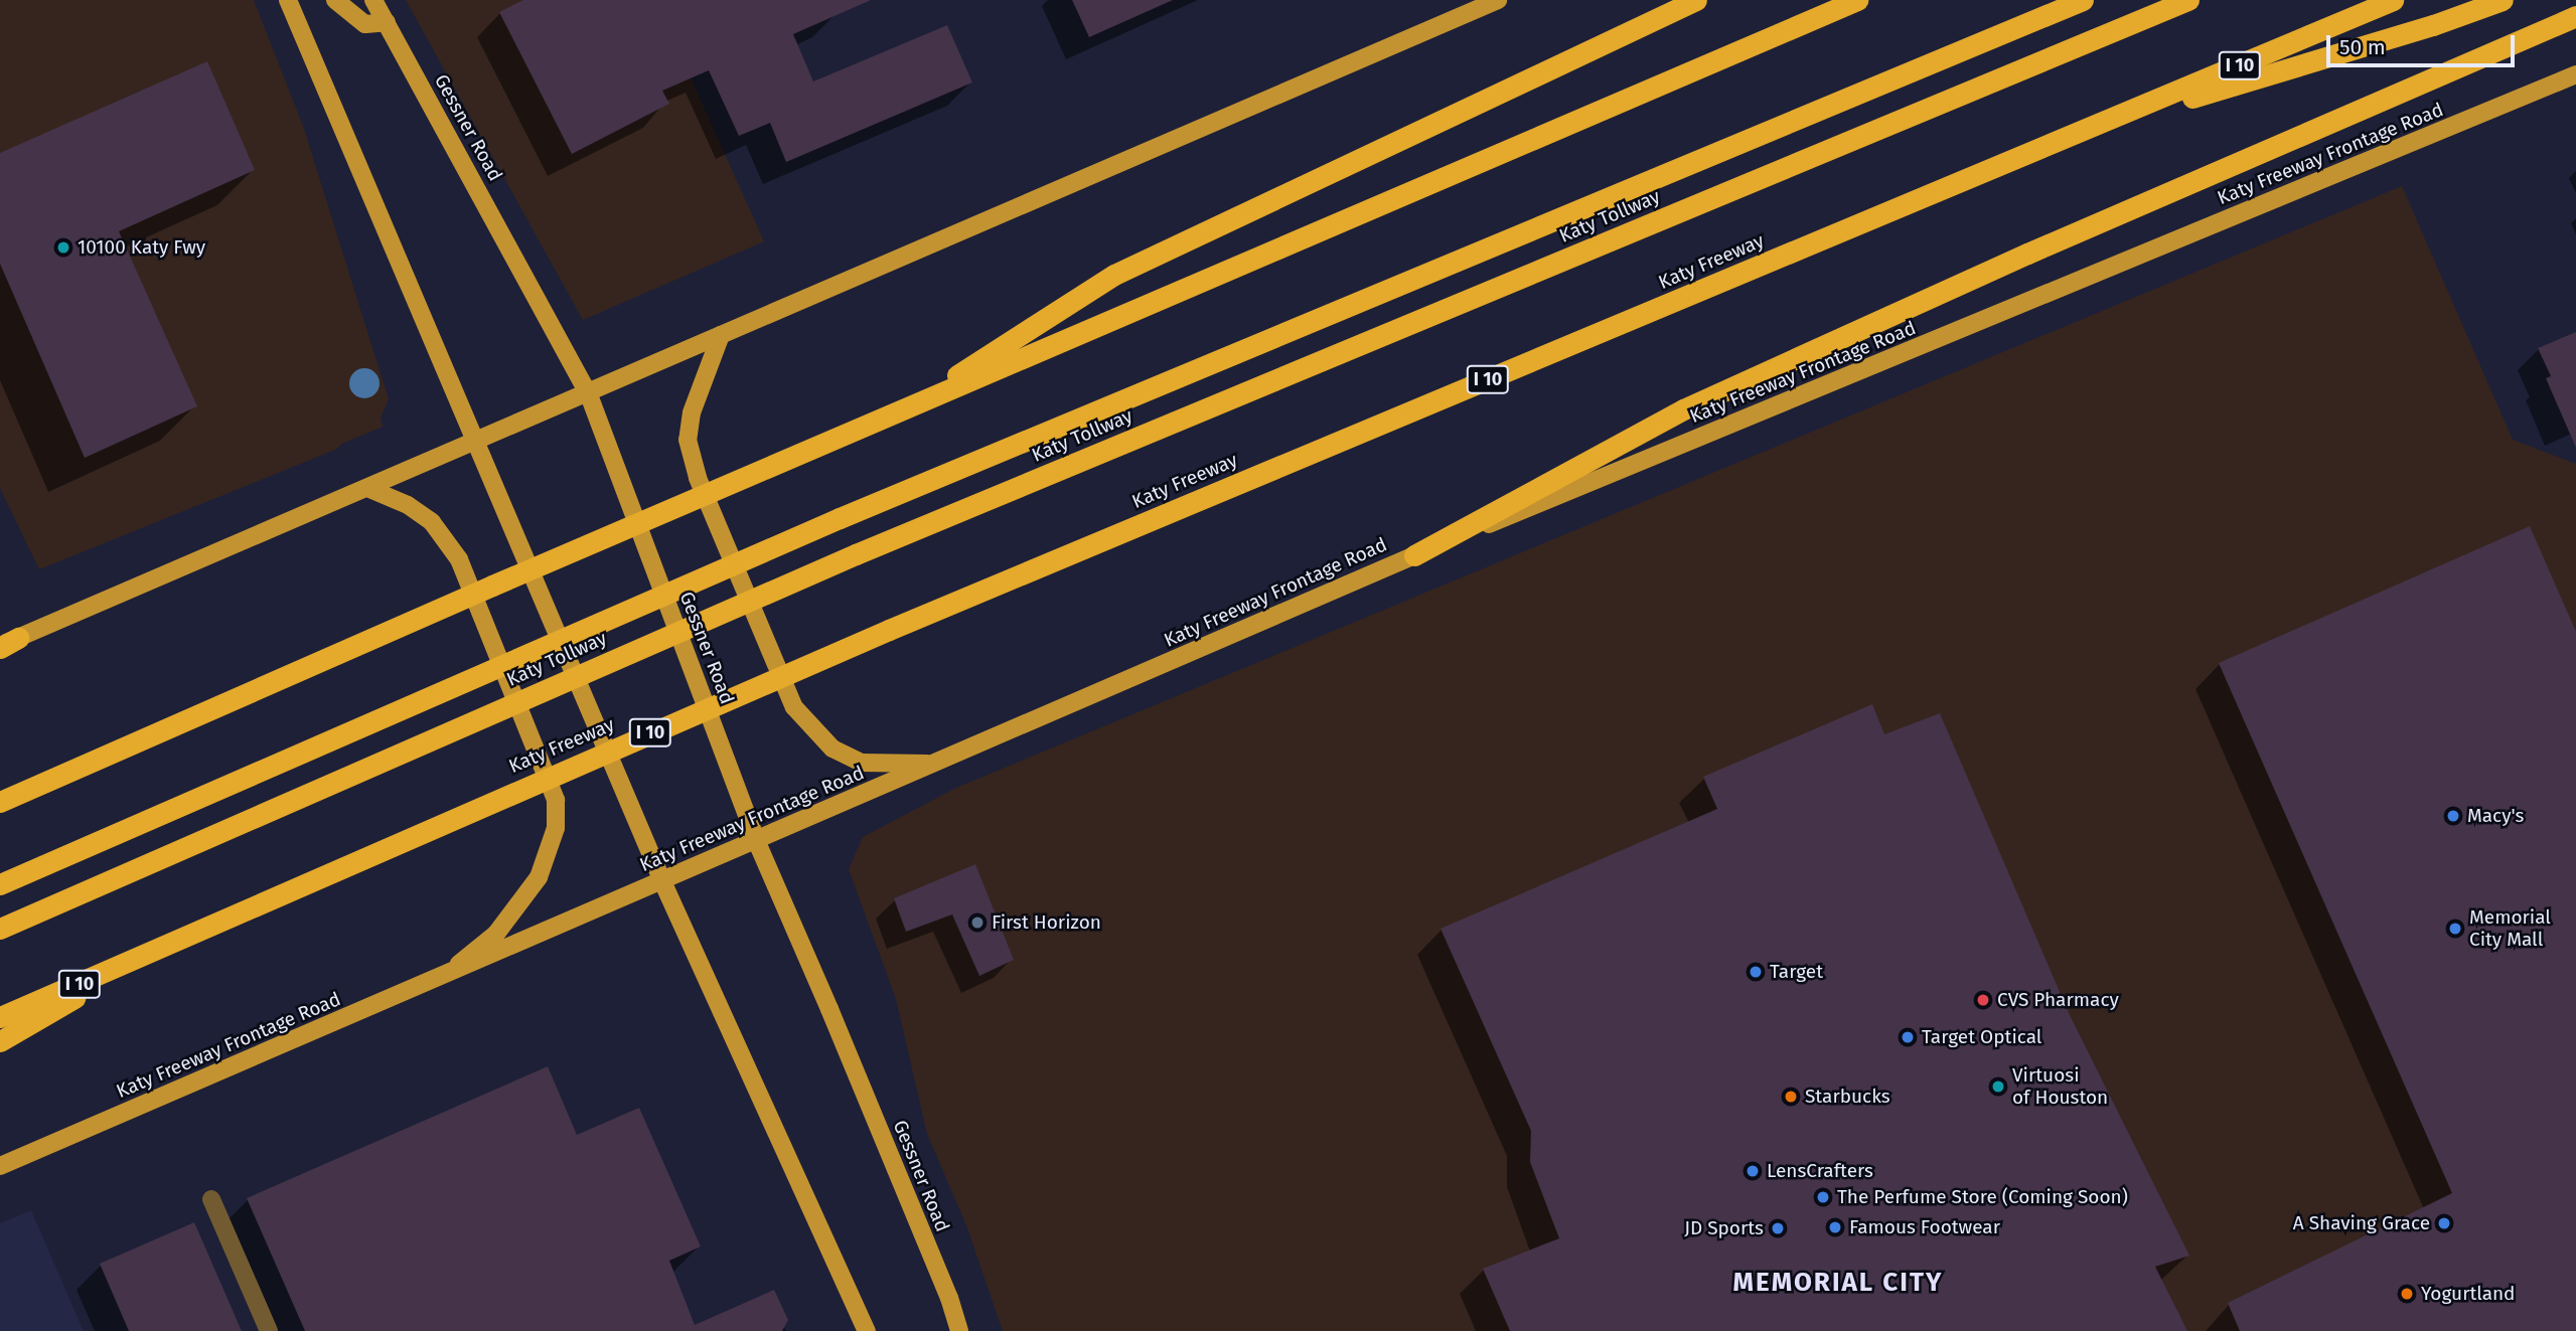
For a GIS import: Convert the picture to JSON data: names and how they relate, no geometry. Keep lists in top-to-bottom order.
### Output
{
  "streets": {
    "highway": ["I 10", "Katy Tollway", "Katy Freeway"],
    "main road": ["Gessner Road", "Katy Freeway Frontage Road"]
  },
  "crossings": [
    ["Gessner Road", "Katy Freeway Frontage Road"]
  ],
  "districts": ["MEMORIAL CITY"],
  "places": [
    "10100 Katy Fwy",
    "Macy's",
    "First Horizon",
    "Memorial City Mall",
    "Target",
    "CVS Pharmacy",
    "Target Optical",
    "Virtuosi of Houston",
    "Starbucks",
    "LensCrafters",
    "The Perfume Store (Coming Soon)",
    "A Shaving Grace",
    "Famous Footwear",
    "JD Sports",
    "Yogurtland"
  ],
  "scale_bar": "50 m"
}
